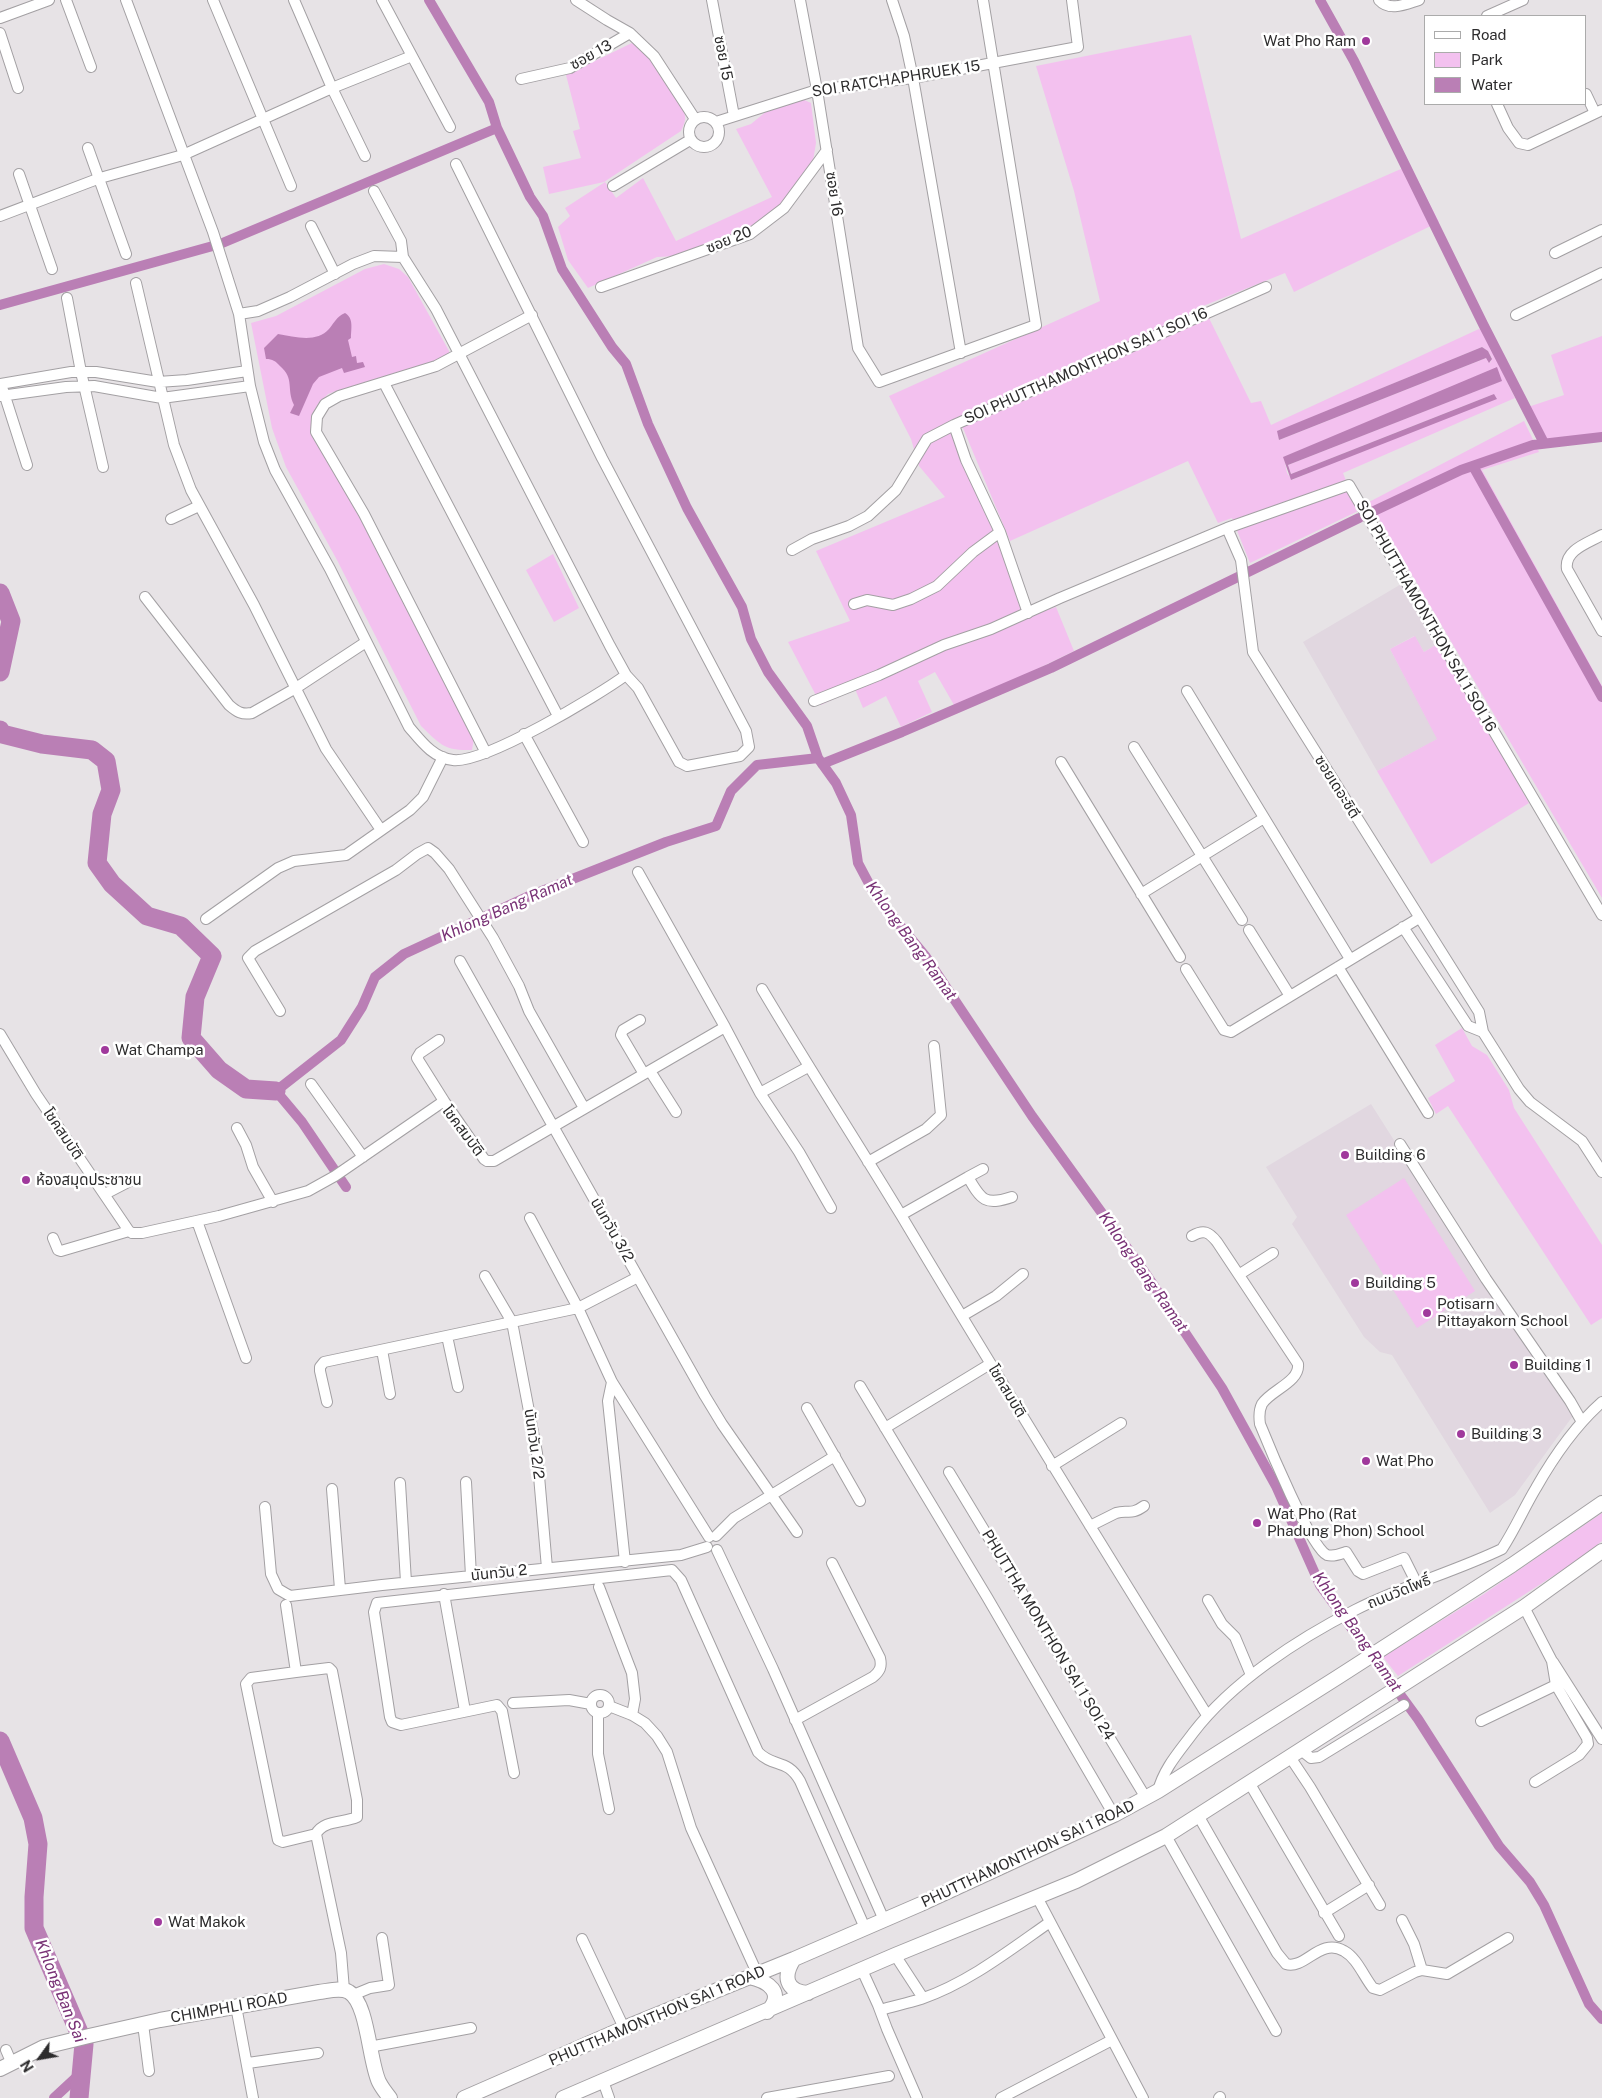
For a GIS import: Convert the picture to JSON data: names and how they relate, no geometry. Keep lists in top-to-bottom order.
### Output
{
  "streets": {
    "main road": ["PHUTTHAMONTHON SAI 1 ROAD", "CHIMPHLI ROAD"],
    "street": [
      "ซอย 13",
      "ซอย 15",
      "SOI RATCHAPHRUEK 15",
      "ซอย 16",
      "ซอย 20",
      "SOI PHUTTHAMONTHON SAI 1 SOI 16",
      "ซอยเดอะซิตี",
      "โชคสมบัติ",
      "นันทวัน 3/2",
      "นันทวัน 2/2",
      "นันทวัน 2",
      "ถนนวัดโพธิ์",
      "PHUTTHA MONTHON SAI 1 SOI 24"
    ]
  },
  "crossings": [
    ["ซอย 15", "SOI RATCHAPHRUEK 15"],
    ["SOI RATCHAPHRUEK 15", "ซอย 16"],
    ["ซอย 16", "ซอย 20"],
    ["SOI PHUTTHAMONTHON SAI 1 SOI 16", "ซอยเดอะซิตี"],
    ["โชคสมบัติ", "นันทวัน 3/2"],
    ["โชคสมบัติ", "ถนนวัดโพธิ์"],
    ["นันทวัน 2/2", "นันทวัน 2"],
    ["ถนนวัดโพธิ์", "PHUTTHA MONTHON SAI 1 SOI 24"],
    ["ถนนวัดโพธิ์", "PHUTTHAMONTHON SAI 1 ROAD"],
    ["PHUTTHA MONTHON SAI 1 SOI 24", "PHUTTHAMONTHON SAI 1 ROAD"]
  ],
  "water": ["Khlong Bang Ramat", "Khlong Ban Sai"],
  "places": [
    "Wat Pho Ram",
    "Wat Champa",
    "Building 6",
    "ห้องสมุดประชาชน",
    "Building 5",
    "Potisarn Pittayakorn School",
    "Building 1",
    "Building 3",
    "Wat Pho",
    "Wat Pho (Rat Phadung Phon) School",
    "Wat Makok"
  ],
  "legend": ["Road", "Park", "Water"],
  "north": "bottom left"
}
